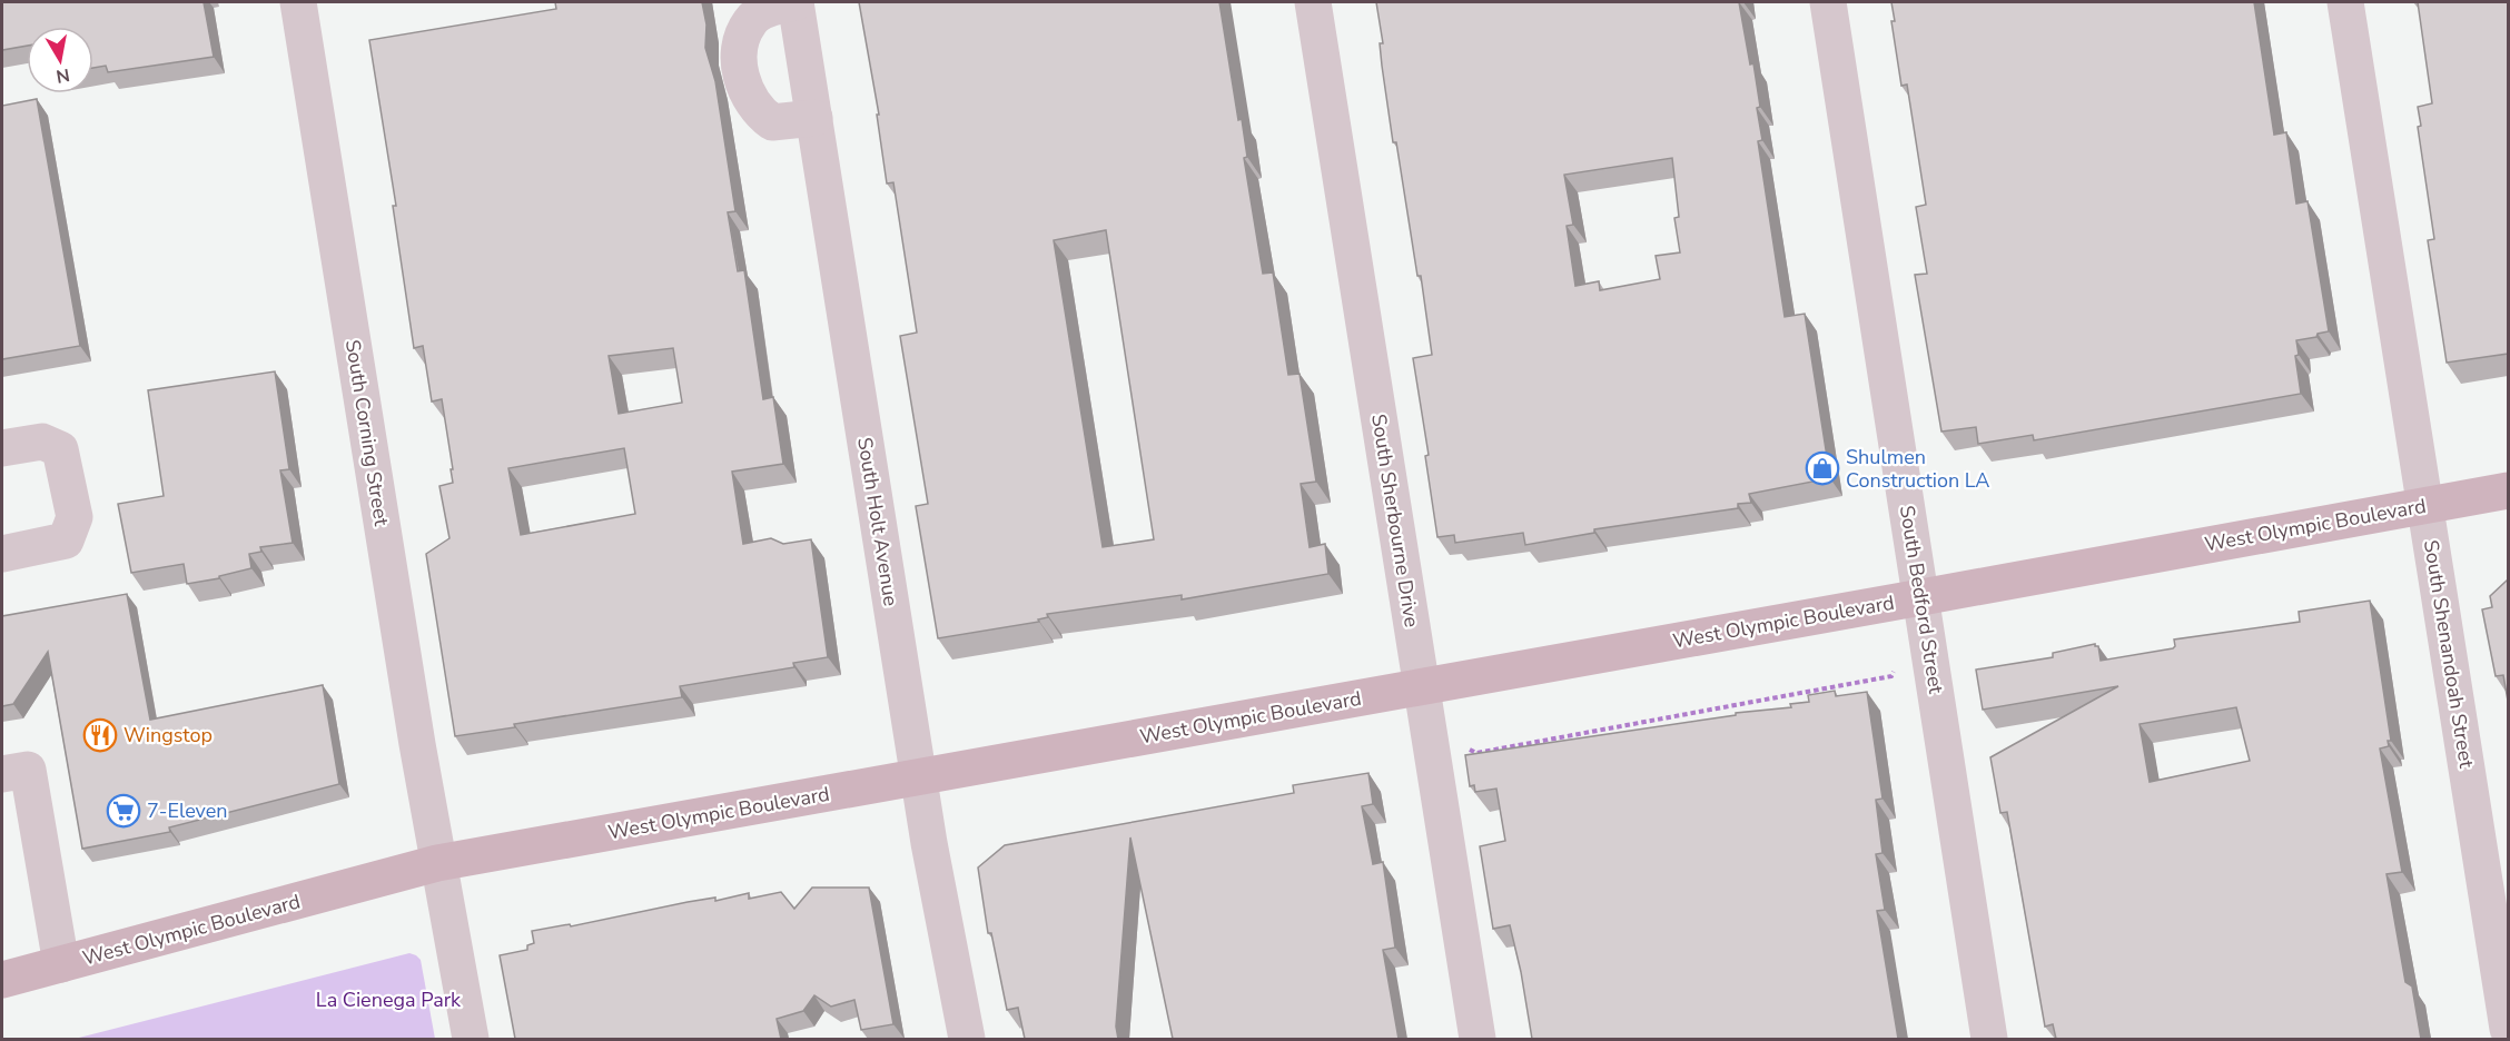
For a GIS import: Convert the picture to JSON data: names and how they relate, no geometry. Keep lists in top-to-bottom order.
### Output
{
  "streets": {
    "main road": ["West Olympic Boulevard"],
    "street": [
      "South Corning Street",
      "South Sherbourne Drive",
      "South Holt Avenue",
      "South Bedford Street",
      "South Shenandoah Street"
    ]
  },
  "crossings": [
    ["South Corning Street", "West Olympic Boulevard"],
    ["South Sherbourne Drive", "West Olympic Boulevard"],
    ["South Holt Avenue", "West Olympic Boulevard"],
    ["West Olympic Boulevard", "South Bedford Street"],
    ["West Olympic Boulevard", "South Shenandoah Street"]
  ],
  "parks": ["La Cienega Park"],
  "places": {
    "shop": ["Shulmen Construction LA"],
    "restaurant": ["Wingstop"],
    "supermarket": ["7-Eleven"]
  },
  "north": "bottom"
}
